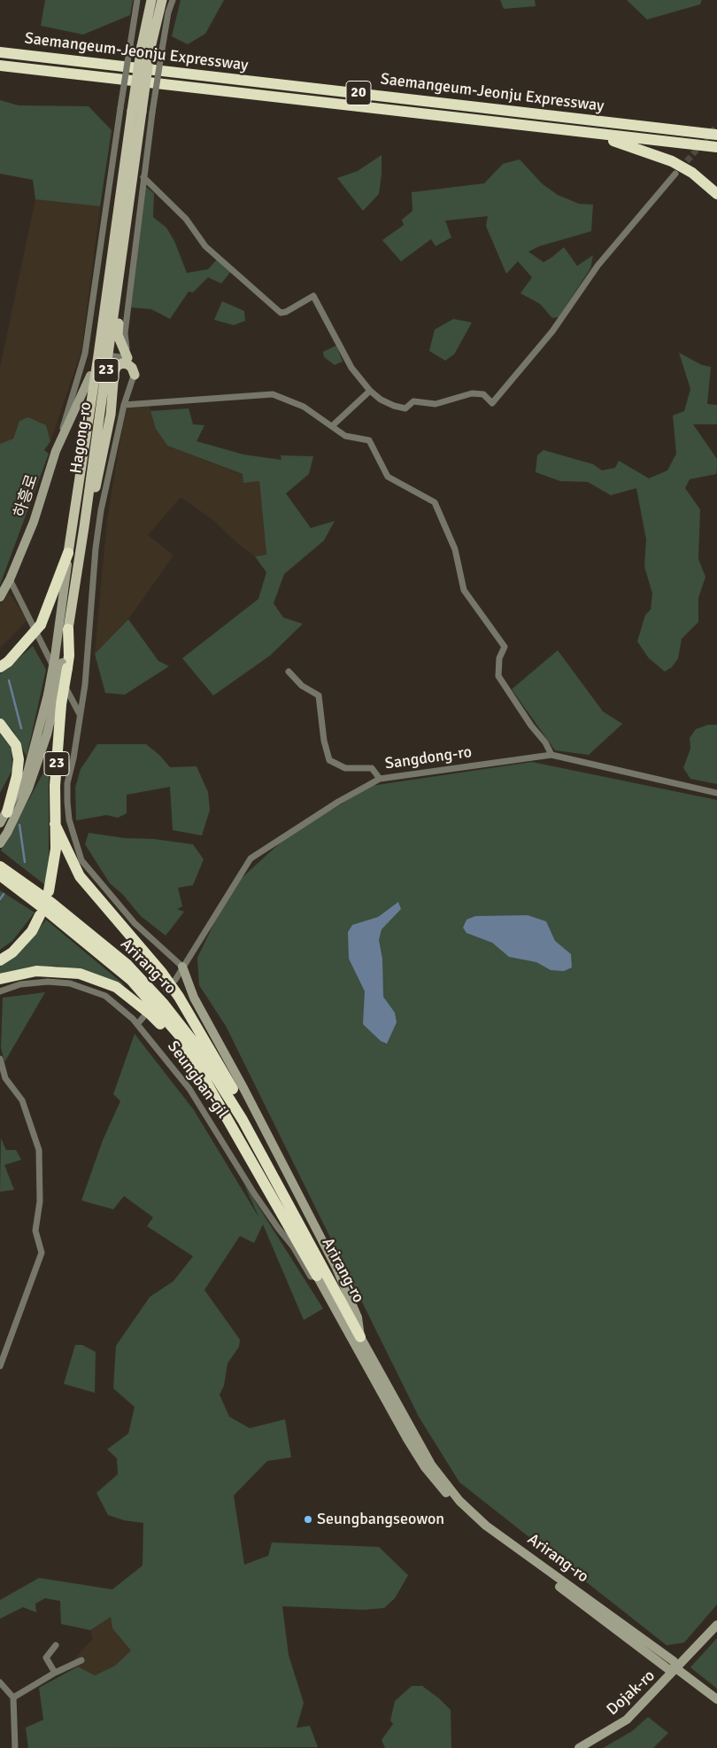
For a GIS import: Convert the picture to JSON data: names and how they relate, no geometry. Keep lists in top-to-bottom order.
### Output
{
  "streets": {
    "highway": [
      "Saemangeum-Jeonju Expressway",
      "20",
      "23",
      "Arirang-ro"
    ],
    "main road": ["Hagong-ro", "하흥로", "Dojak-ro"],
    "street": ["Sangdong-ro", "Seungban-gil"]
  },
  "crossings": [
    ["23", "Hagong-ro"],
    ["Hagong-ro", "하흥로"],
    ["Arirang-ro", "Seungban-gil"],
    ["Arirang-ro", "Dojak-ro"]
  ],
  "places": ["Seungbangseowon"]
}
